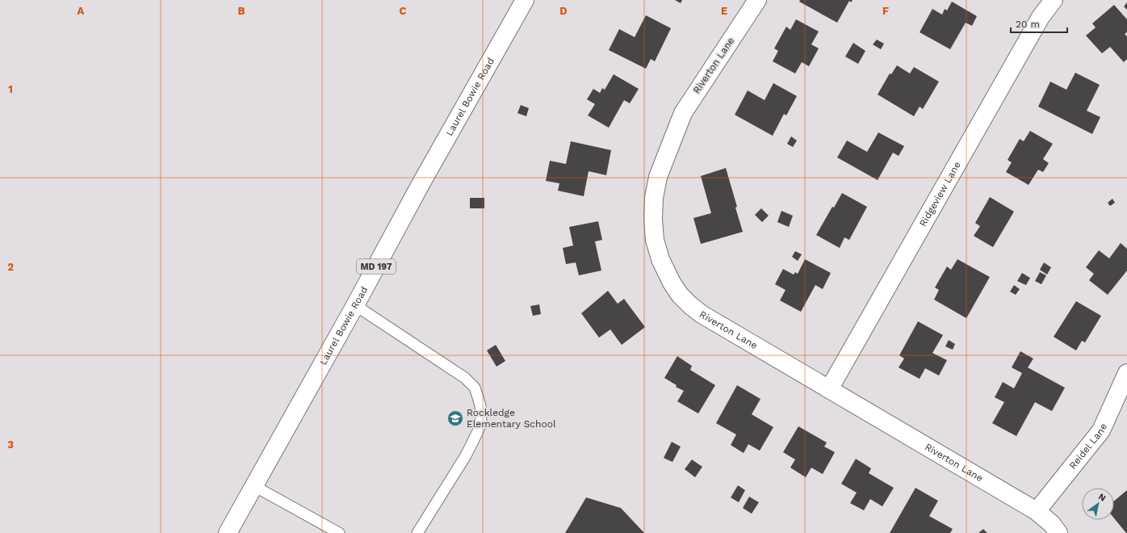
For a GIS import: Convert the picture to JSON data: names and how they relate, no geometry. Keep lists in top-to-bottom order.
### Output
{
  "streets": {
    "street": [
      "Riverton Lane",
      "Laurel Bowie Road",
      "Ridgeview Lane",
      "MD 197",
      "Reidel Lane"
    ]
  },
  "crossings": [
    ["Riverton Lane", "Ridgeview Lane"],
    ["Riverton Lane", "Reidel Lane"]
  ],
  "places": {
    "school or university": ["Rockledge Elementary School"]
  },
  "scale_bar": "20 m",
  "north": "top right",
  "grid": {
    "columns": [
      "A",
      "B",
      "C",
      "D",
      "E",
      "F"
    ],
    "rows": ["1", "2", "3"]
  }
}
